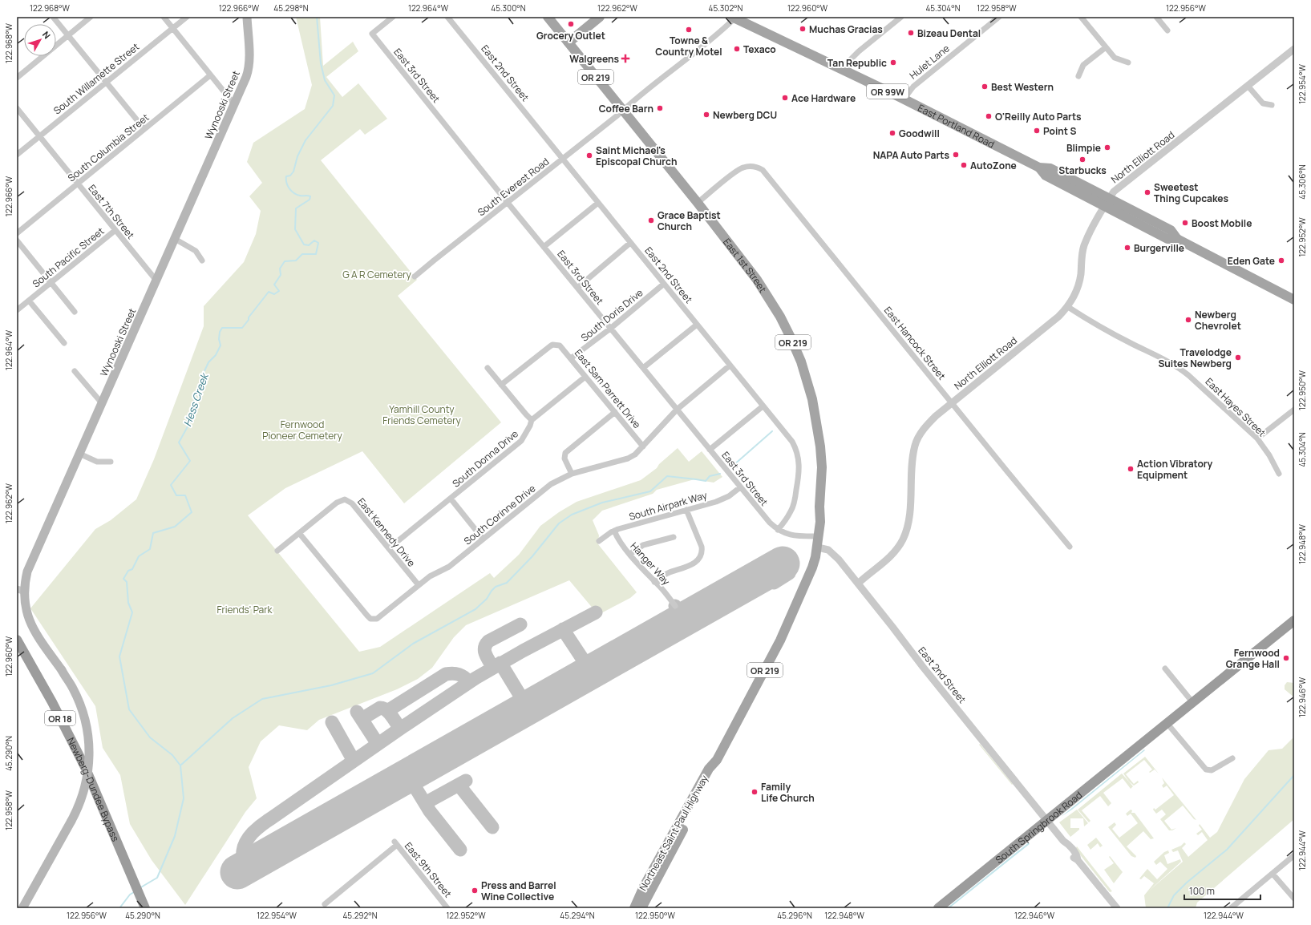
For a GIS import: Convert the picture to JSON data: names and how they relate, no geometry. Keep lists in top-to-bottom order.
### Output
{
  "streets": {
    "highway": ["OR 18", "Newberg-Dundee Bypass", "South Springbrook Road"],
    "main road": [
      "OR 219",
      "OR 99W",
      "Wynooski Street",
      "East Portland Road",
      "East 1st Street",
      "Northeast Saint Paul Highway"
    ],
    "street": [
      "Hulet Lane",
      "East 2nd Street",
      "East 3rd Street",
      "South Willamette Street",
      "South Columbia Street",
      "North Elliott Road",
      "South Everest Road",
      "East 7th Street",
      "South Pacific Street",
      "South Doris Drive",
      "East Hancock Street",
      "East Sam Parrett Drive",
      "East Hayes Street",
      "South Donna Drive",
      "South Airpark Way",
      "South Corinne Drive",
      "East Kennedy Drive",
      "Hanger Way",
      "East 9th Street"
    ]
  },
  "crossings": [
    ["Hulet Lane", "East Portland Road"],
    ["East 2nd Street", "East 3rd Street"],
    ["East 2nd Street", "North Elliott Road"],
    ["East 2nd Street", "South Everest Road"],
    ["East 2nd Street", "East 1st Street"],
    ["East 2nd Street", "South Doris Drive"],
    ["East 2nd Street", "South Corinne Drive"],
    ["East 2nd Street", "South Springbrook Road"],
    ["East 3rd Street", "South Everest Road"],
    ["East 3rd Street", "South Doris Drive"],
    ["East 3rd Street", "South Airpark Way"],
    ["East 3rd Street", "South Corinne Drive"],
    ["South Willamette Street", "East 7th Street"],
    ["Wynooski Street", "East 7th Street"],
    ["East Portland Road", "North Elliott Road"],
    ["East Portland Road", "South Everest Road"],
    ["South Columbia Street", "East 7th Street"],
    ["North Elliott Road", "East Hancock Street"],
    ["North Elliott Road", "East Hayes Street"],
    ["South Everest Road", "East 1st Street"],
    ["East 7th Street", "South Pacific Street"],
    ["East 1st Street", "East Hancock Street"],
    ["East 1st Street", "Northeast Saint Paul Highway"],
    ["South Doris Drive", "East Sam Parrett Drive"],
    ["East Sam Parrett Drive", "South Donna Drive"],
    ["East Sam Parrett Drive", "South Corinne Drive"],
    ["South Donna Drive", "East Kennedy Drive"],
    ["South Airpark Way", "Hanger Way"],
    ["South Corinne Drive", "East Kennedy Drive"]
  ],
  "water": ["Hess Creek"],
  "parks": [
    "G A R Cemetery",
    "Yamhill County Friends Cemetery",
    "Fernwood Pioneer Cemetery",
    "Friends' Park"
  ],
  "places": {
    "other": [
      "Grocery Outlet",
      "Muchas Gracias",
      "Towne & Country Motel",
      "Bizeau Dental",
      "Texaco",
      "Tan Republic",
      "Best Western",
      "Ace Hardware",
      "Coffee Barn",
      "Newberg DCU",
      "O'Reilly Auto Parts",
      "Point S",
      "Goodwill",
      "Blimpie",
      "NAPA Auto Parts",
      "Saint Michael's Episcopal Church",
      "Starbucks",
      "AutoZone",
      "Sweetest Thing Cupcakes",
      "Grace Baptist Church",
      "Boost Mobile",
      "Burgerville",
      "Eden Gate",
      "Newberg Chevrolet",
      "Travelodge Suites Newberg",
      "Action Vibratory Equipment",
      "Fernwood Grange Hall",
      "Family Life Church",
      "Press and Barrel Wine Collective"
    ],
    "health": ["Walgreens"]
  },
  "scale_bar": "100 m",
  "north": "top right",
  "coordinates": [
    "122.968°W",
    "122.966°W",
    "45.298°N",
    "122.964°W",
    "45.300°N",
    "122.962°W",
    "45.302°N",
    "122.960°W",
    "45.304°N",
    "122.958°W",
    "122.956°W",
    "122.954°W",
    "45.306°N",
    "122.952°W",
    "122.950°W",
    "122.948°W",
    "122.946°W",
    "45.290°N",
    "122.944°W",
    "45.292°N",
    "45.294°N",
    "45.296°N"
  ]
}
